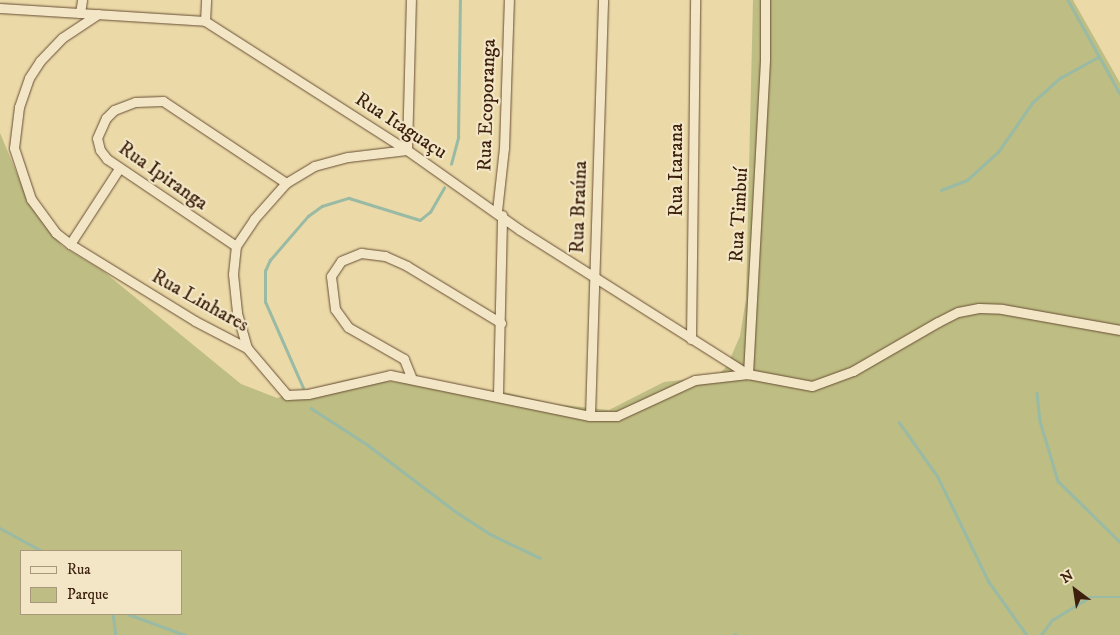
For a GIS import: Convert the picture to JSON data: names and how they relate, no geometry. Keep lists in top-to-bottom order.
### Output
{
  "streets": {
    "street": [
      "Rua Ecoporanga",
      "Rua Itaguaçu",
      "Rua Itarana",
      "Rua Ipiranga",
      "Rua Braúna",
      "Rua Timbuí",
      "Rua Linhares"
    ]
  },
  "crossings": [
    ["Rua Ecoporanga", "Rua Itaguaçu"],
    ["Rua Ecoporanga", "Rua Linhares"],
    ["Rua Itaguaçu", "Rua Itarana"],
    ["Rua Itaguaçu", "Rua Braúna"],
    ["Rua Itaguaçu", "Rua Timbuí"],
    ["Rua Itaguaçu", "Rua Linhares"],
    ["Rua Braúna", "Rua Linhares"],
    ["Rua Timbuí", "Rua Linhares"]
  ],
  "legend": ["Rua", "Parque"],
  "north": "top left"
}
